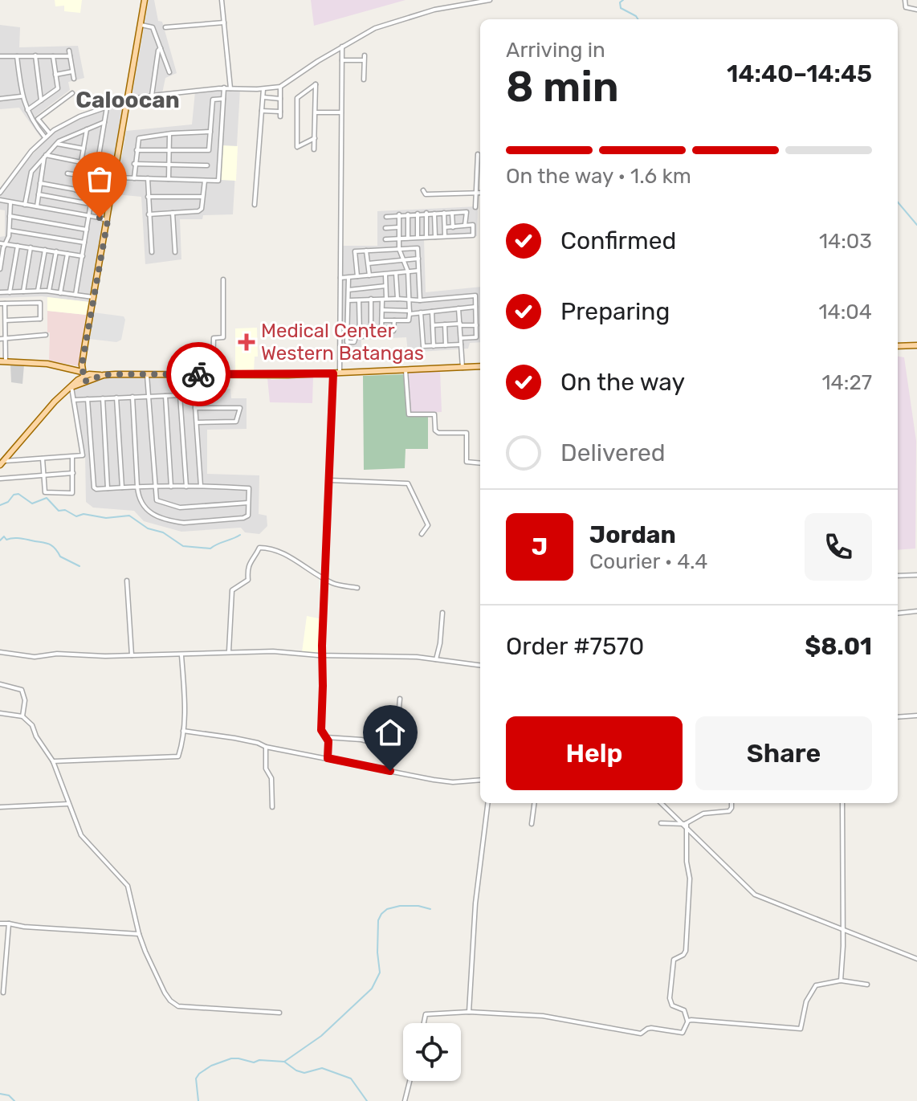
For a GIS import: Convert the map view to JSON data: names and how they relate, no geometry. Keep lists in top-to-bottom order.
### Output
{
  "districts": ["Caloocan"],
  "places": {
    "health": ["Medical Center Western Batangas"]
  },
  "page": {
    "heading": ["8 min", "Arriving in", "14:40–14:45"],
    "panel": [
      "Jordan",
      "Courier · 4.4",
      "Order #7570",
      "$8.01"
    ],
    "bar": "On the way · 1.6 km",
    "list": [
      ["Confirmed", "14:03"],
      ["Preparing", "14:04"],
      ["On the way", "14:27"],
      "Delivered"
    ],
    "round": "J",
    "buttons": ["Help", "Share"]
  }
}
